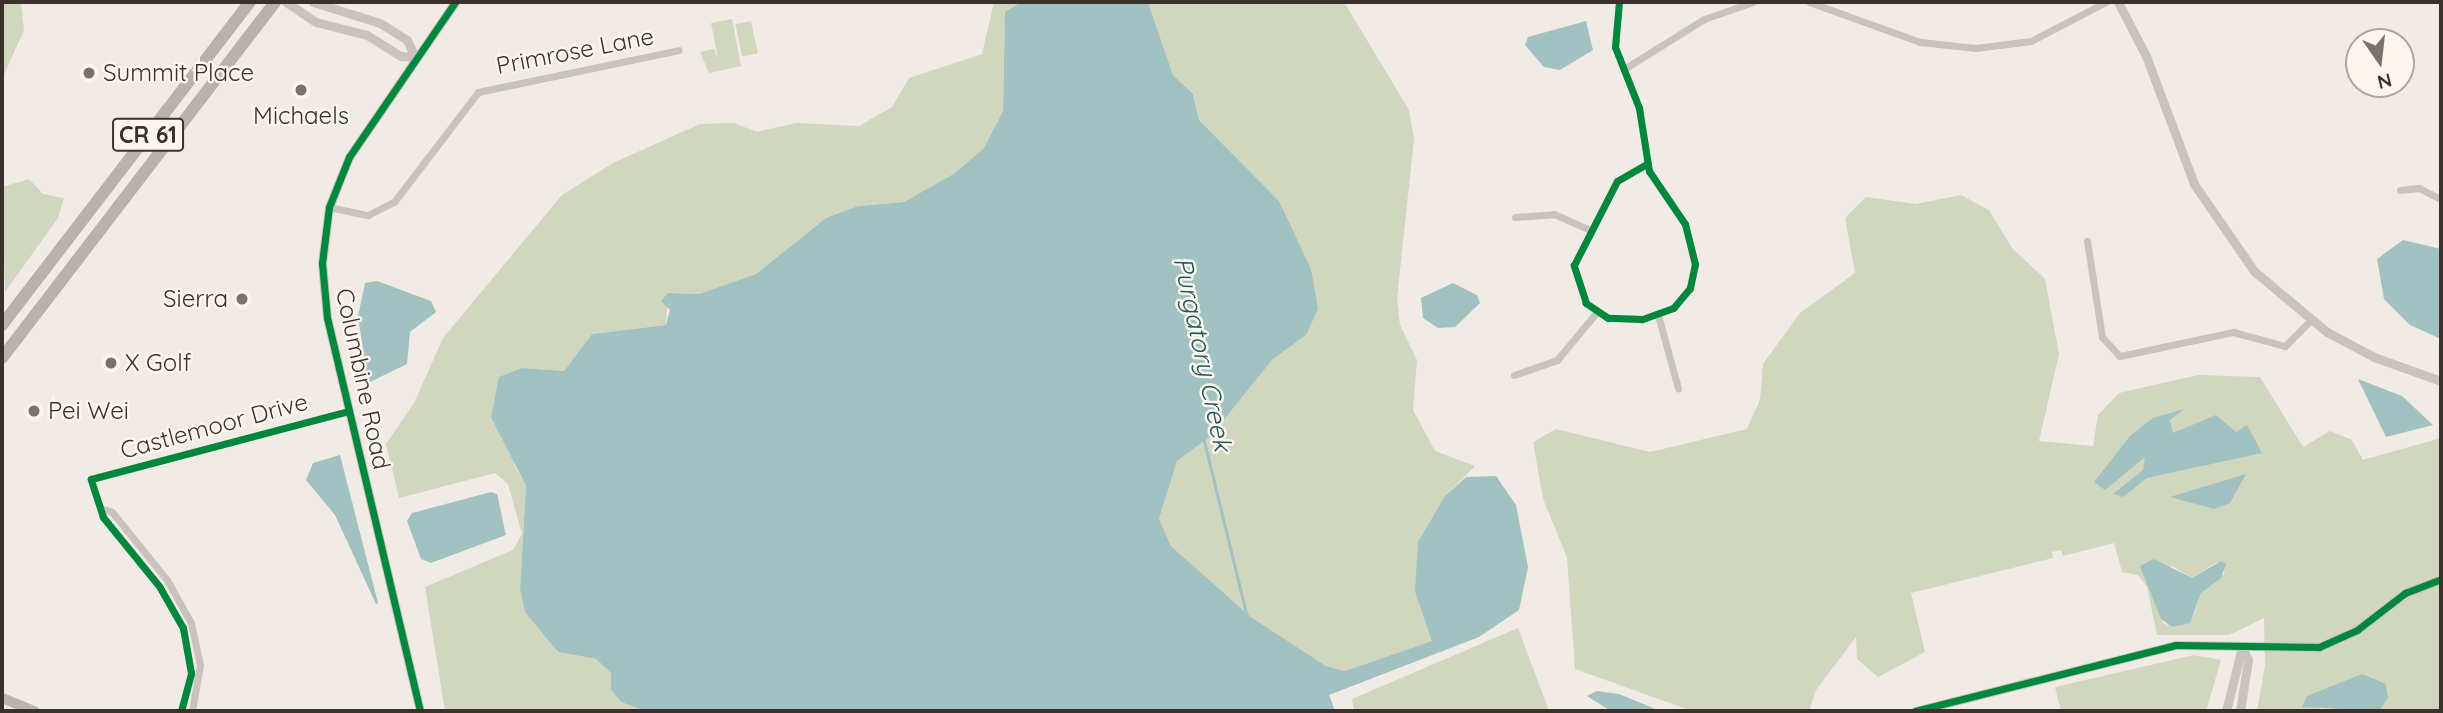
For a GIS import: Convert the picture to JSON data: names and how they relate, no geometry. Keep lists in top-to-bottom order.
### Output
{
  "streets": {
    "main road": ["CR 61"],
    "street": ["Primrose Lane", "Columbine Road", "Castlemoor Drive"]
  },
  "crossings": [
    ["Primrose Lane", "Columbine Road"],
    ["Columbine Road", "Castlemoor Drive"]
  ],
  "water": ["Purgatory Creek"],
  "places": [
    "Summit Place",
    "Michaels",
    "Sierra",
    "X Golf",
    "Pei Wei"
  ],
  "north": "bottom"
}
